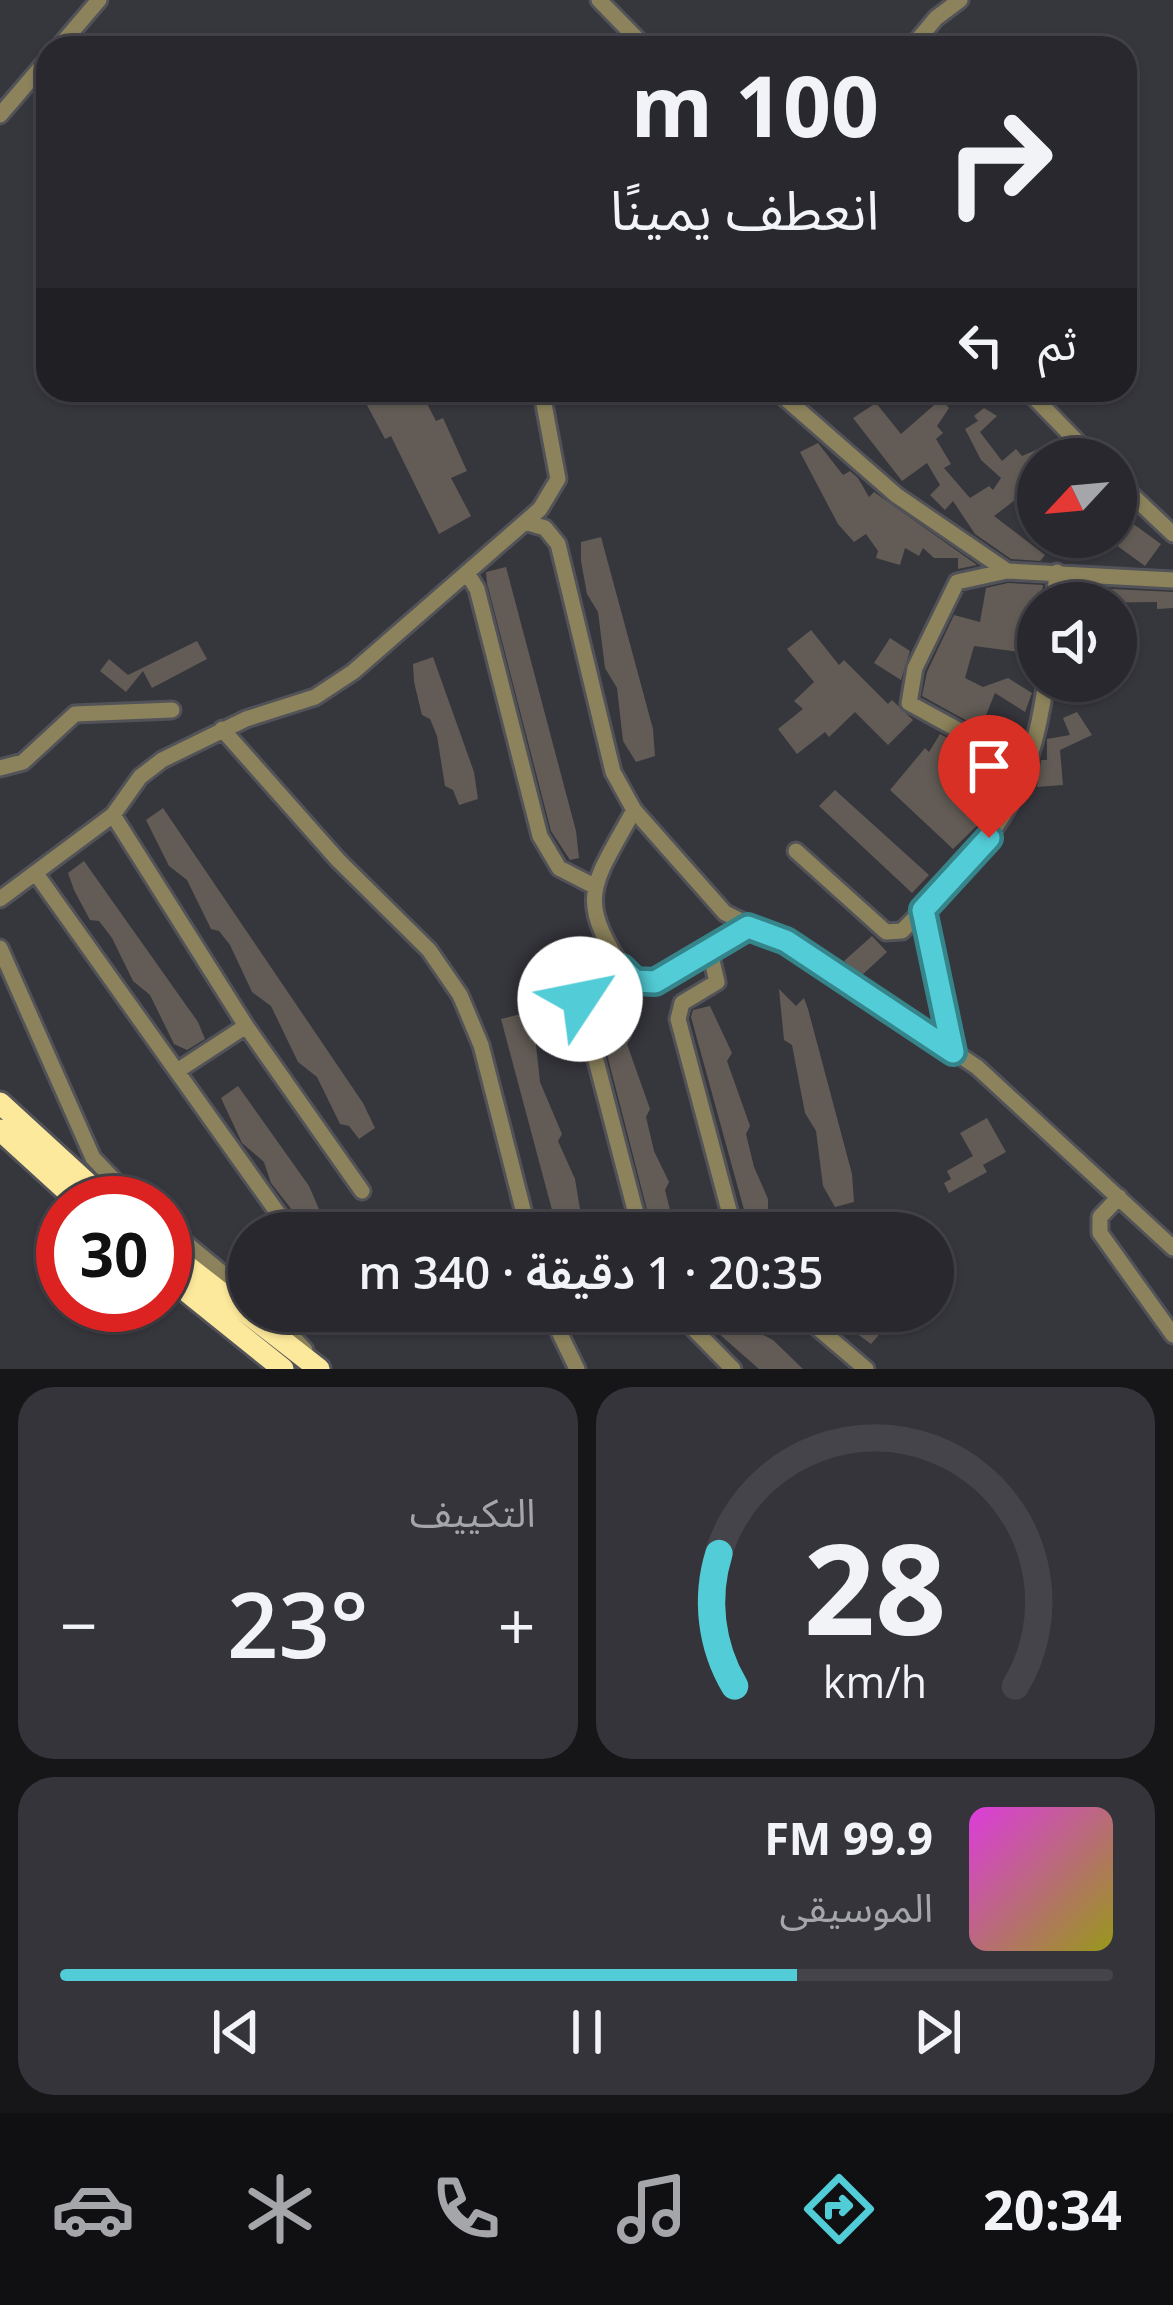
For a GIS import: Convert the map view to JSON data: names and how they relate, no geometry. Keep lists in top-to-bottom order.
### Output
{
  "north": "bottom left",
  "page": {
    "turn": ["100 m", "انعطف يمينًا"],
    "then": "ثم",
    "limit": "30",
    "trip": "20:35 · 1 دقيقة · 340 m",
    "tile": "التكييف",
    "heat": ["−", "23°", "+"],
    "song": ["99.9 FM", "الموسيقى"],
    "tabs": "20:34",
    "gauge": ["28", "km/h"]
  }
}
